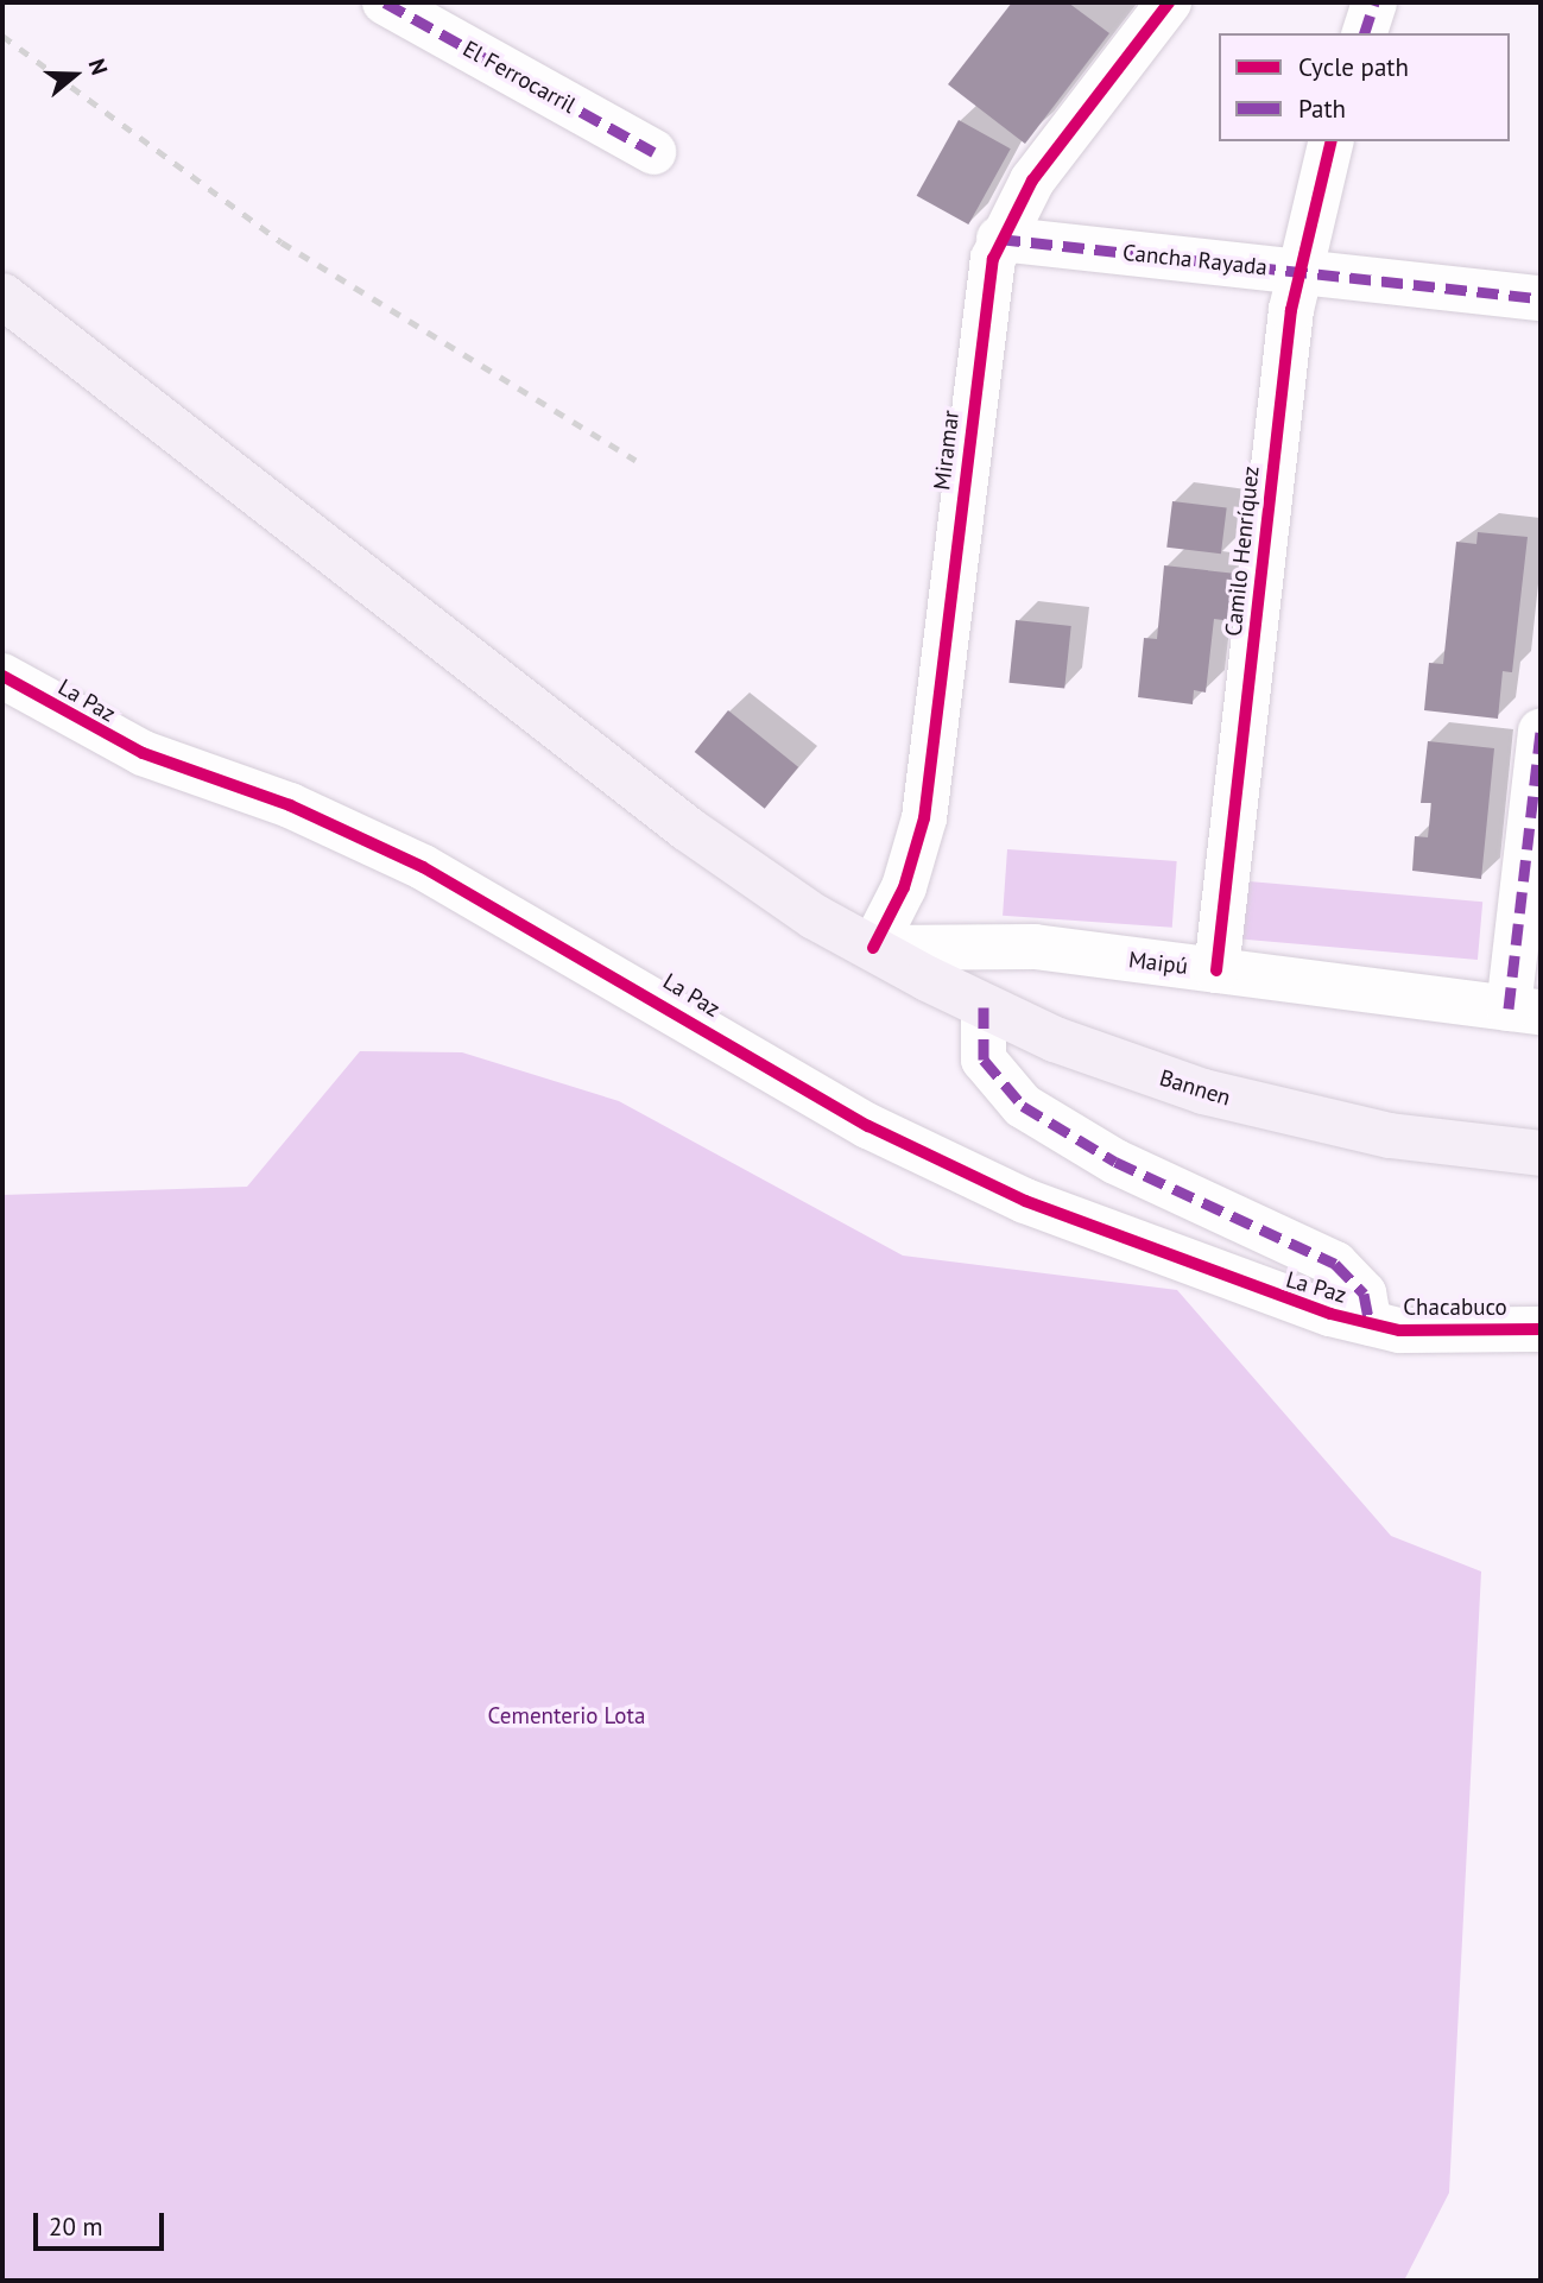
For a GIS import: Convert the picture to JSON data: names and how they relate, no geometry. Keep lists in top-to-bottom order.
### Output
{
  "streets": {
    "main road": ["Bannen"],
    "street": [
      "El Ferrocarril",
      "Cancha Rayada",
      "Miramar",
      "Camilo Henríquez",
      "La Paz",
      "Maipú",
      "Chacabuco"
    ]
  },
  "crossings": [
    ["Cancha Rayada", "Miramar"],
    ["Cancha Rayada", "Camilo Henríquez"],
    ["Miramar", "Maipú"],
    ["Miramar", "Bannen"],
    ["Camilo Henríquez", "Maipú"],
    ["La Paz", "Chacabuco"],
    ["Maipú", "Bannen"]
  ],
  "parks": ["Cementerio Lota"],
  "legend": ["Cycle path", "Path"],
  "scale_bar": "20 m",
  "north": "right"
}
